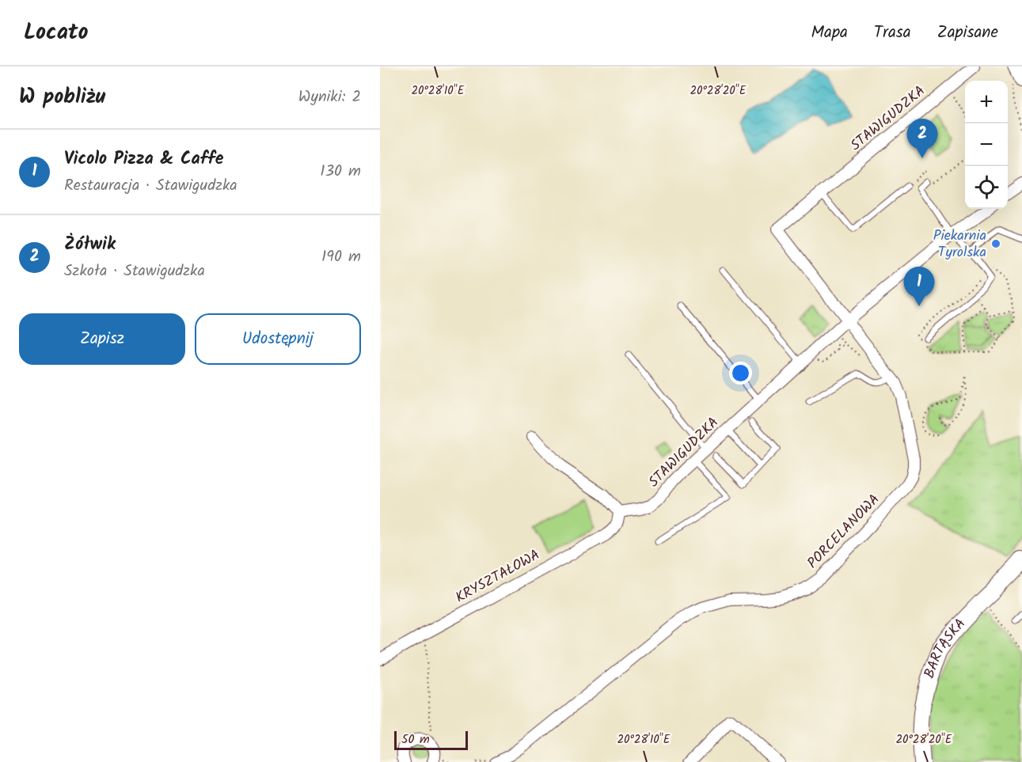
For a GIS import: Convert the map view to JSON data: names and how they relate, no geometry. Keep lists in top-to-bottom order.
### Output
{
  "streets": {
    "street": [
      "STAWIGUDZKA",
      "PORCELANOWA",
      "KRYSZTAŁOWA",
      "BARTĄSKA"
    ]
  },
  "crossings": [
    ["STAWIGUDZKA", "PORCELANOWA"],
    ["STAWIGUDZKA", "KRYSZTAŁOWA"]
  ],
  "places": ["Piekarnia Tyrolska"],
  "scale_bar": "50 m",
  "page": {
    "header": "Locato",
    "nav": ["Mapa", "Trasa", "Zapisane"],
    "heading": ["W pobliżu", "Wyniki: 2"],
    "map_buttons": ["+", "−"],
    "pins": ["2", "1"],
    "list": [
      {
        "mark": "1",
        "name": "Vicolo Pizza & Caffe",
        "note": "Restauracja · Stawigudzka",
        "value": "130 m"
      },
      {
        "mark": "2",
        "name": "Żółwik",
        "note": "Szkoła · Stawigudzka",
        "value": "190 m"
      }
    ],
    "buttons": ["Zapisz", "Udostępnij"],
    "scale": "50 m"
  },
  "coordinates": ["20°28'10\"E", "20°28'20\"E"]
}
